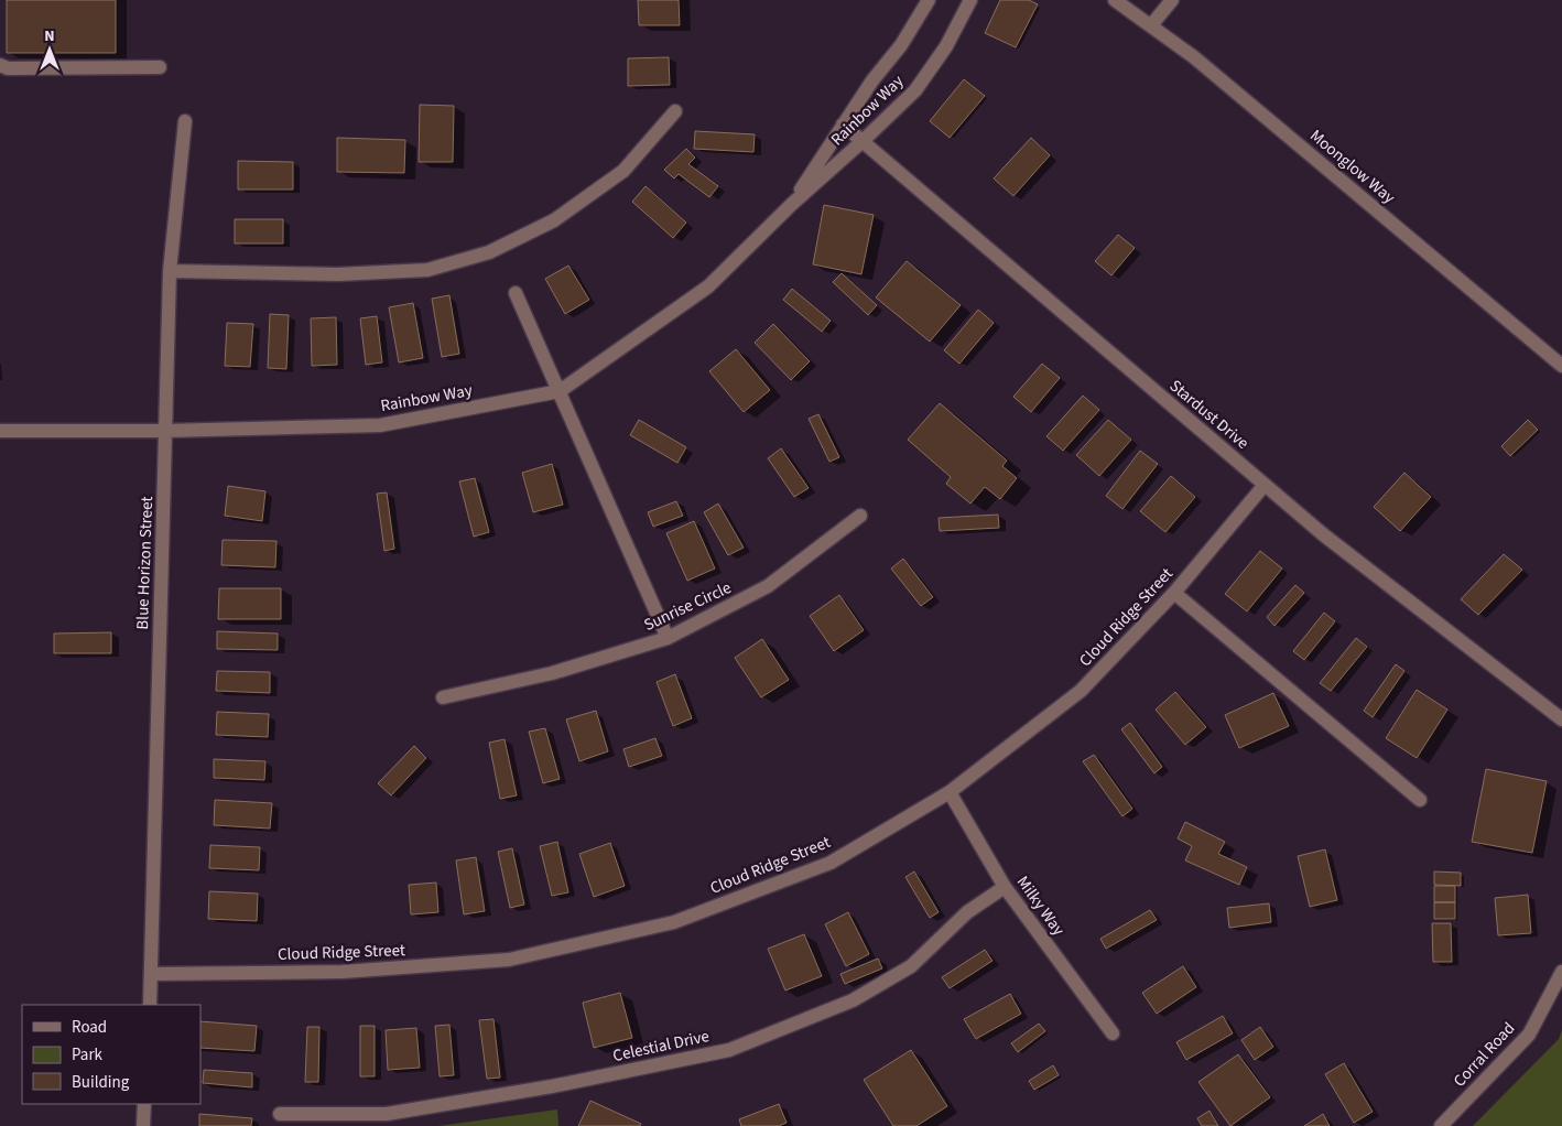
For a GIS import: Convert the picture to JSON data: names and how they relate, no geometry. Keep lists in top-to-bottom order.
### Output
{
  "streets": {
    "street": [
      "Rainbow Way",
      "Moonglow Way",
      "Stardust Drive",
      "Blue Horizon Street",
      "Sunrise Circle",
      "Cloud Ridge Street",
      "Milky Way",
      "Celestial Drive",
      "Corral Road"
    ]
  },
  "crossings": [
    ["Rainbow Way", "Stardust Drive"],
    ["Rainbow Way", "Blue Horizon Street"],
    ["Stardust Drive", "Cloud Ridge Street"],
    ["Blue Horizon Street", "Cloud Ridge Street"],
    ["Cloud Ridge Street", "Milky Way"],
    ["Milky Way", "Celestial Drive"]
  ],
  "legend": ["Road", "Park", "Building"],
  "north": "top"
}
